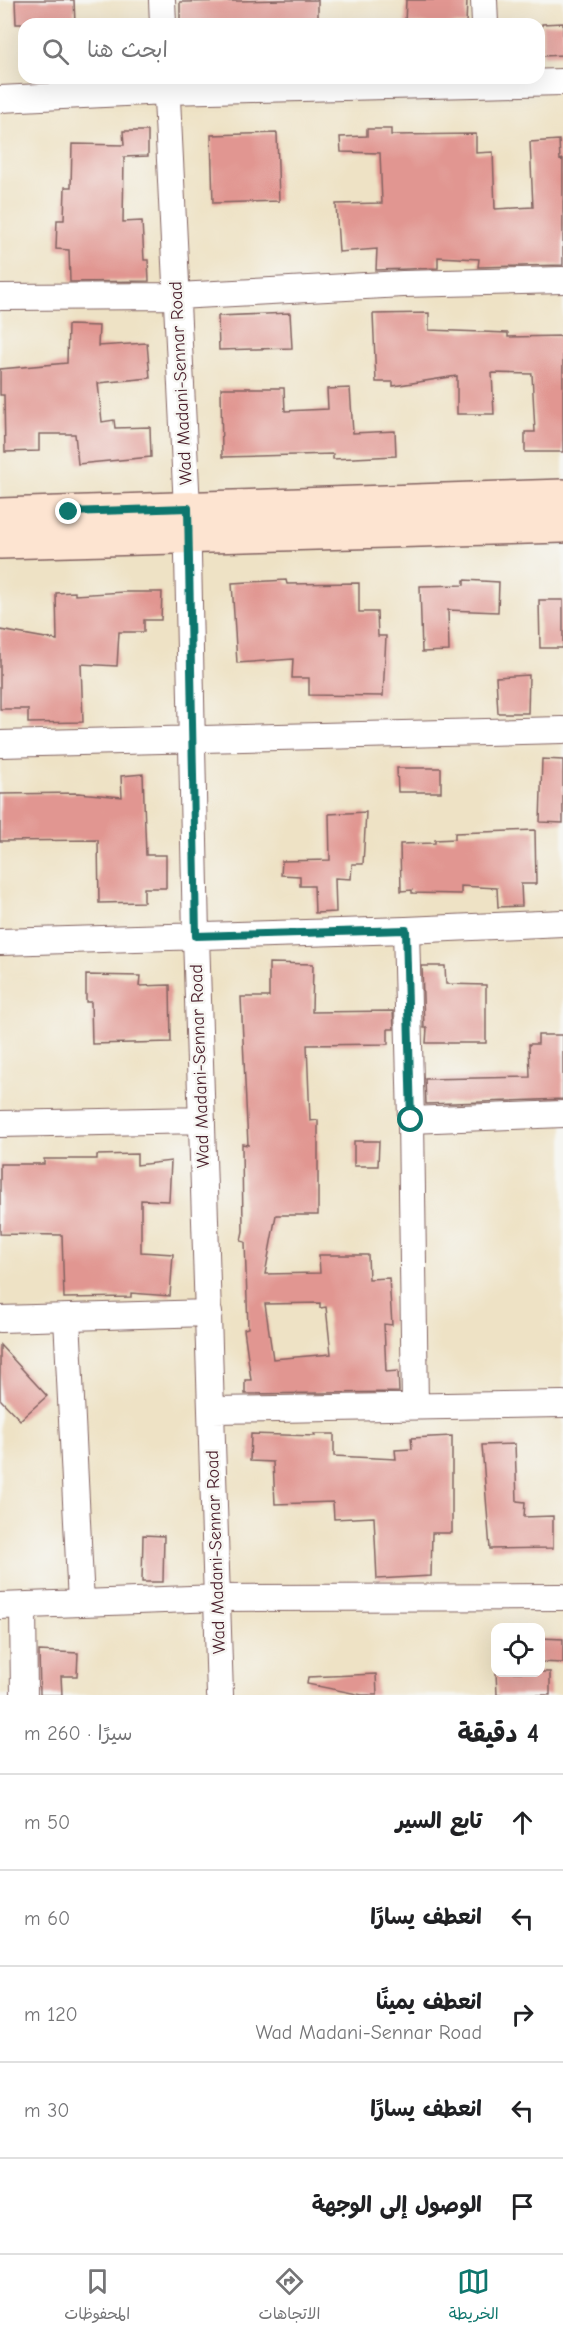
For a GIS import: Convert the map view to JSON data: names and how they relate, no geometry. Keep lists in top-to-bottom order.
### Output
{
  "streets": {
    "street": ["Wad Madani-Sennar Road"]
  },
  "page": {
    "search": "ابحث هنا",
    "heading": ["4 دقيقة", "سيرًا · 260 m"],
    "list": [
      ["تابع السير", "50 m"],
      ["انعطف يسارًا", "60 m"],
      ["انعطف يمينًا", "Wad Madani-Sennar Road", "120 m"],
      ["انعطف يسارًا", "30 m"],
      "الوصول إلى الوجهة"
    ],
    "nav": ["الخريطة", "الاتجاهات", "المحفوظات"]
  }
}
